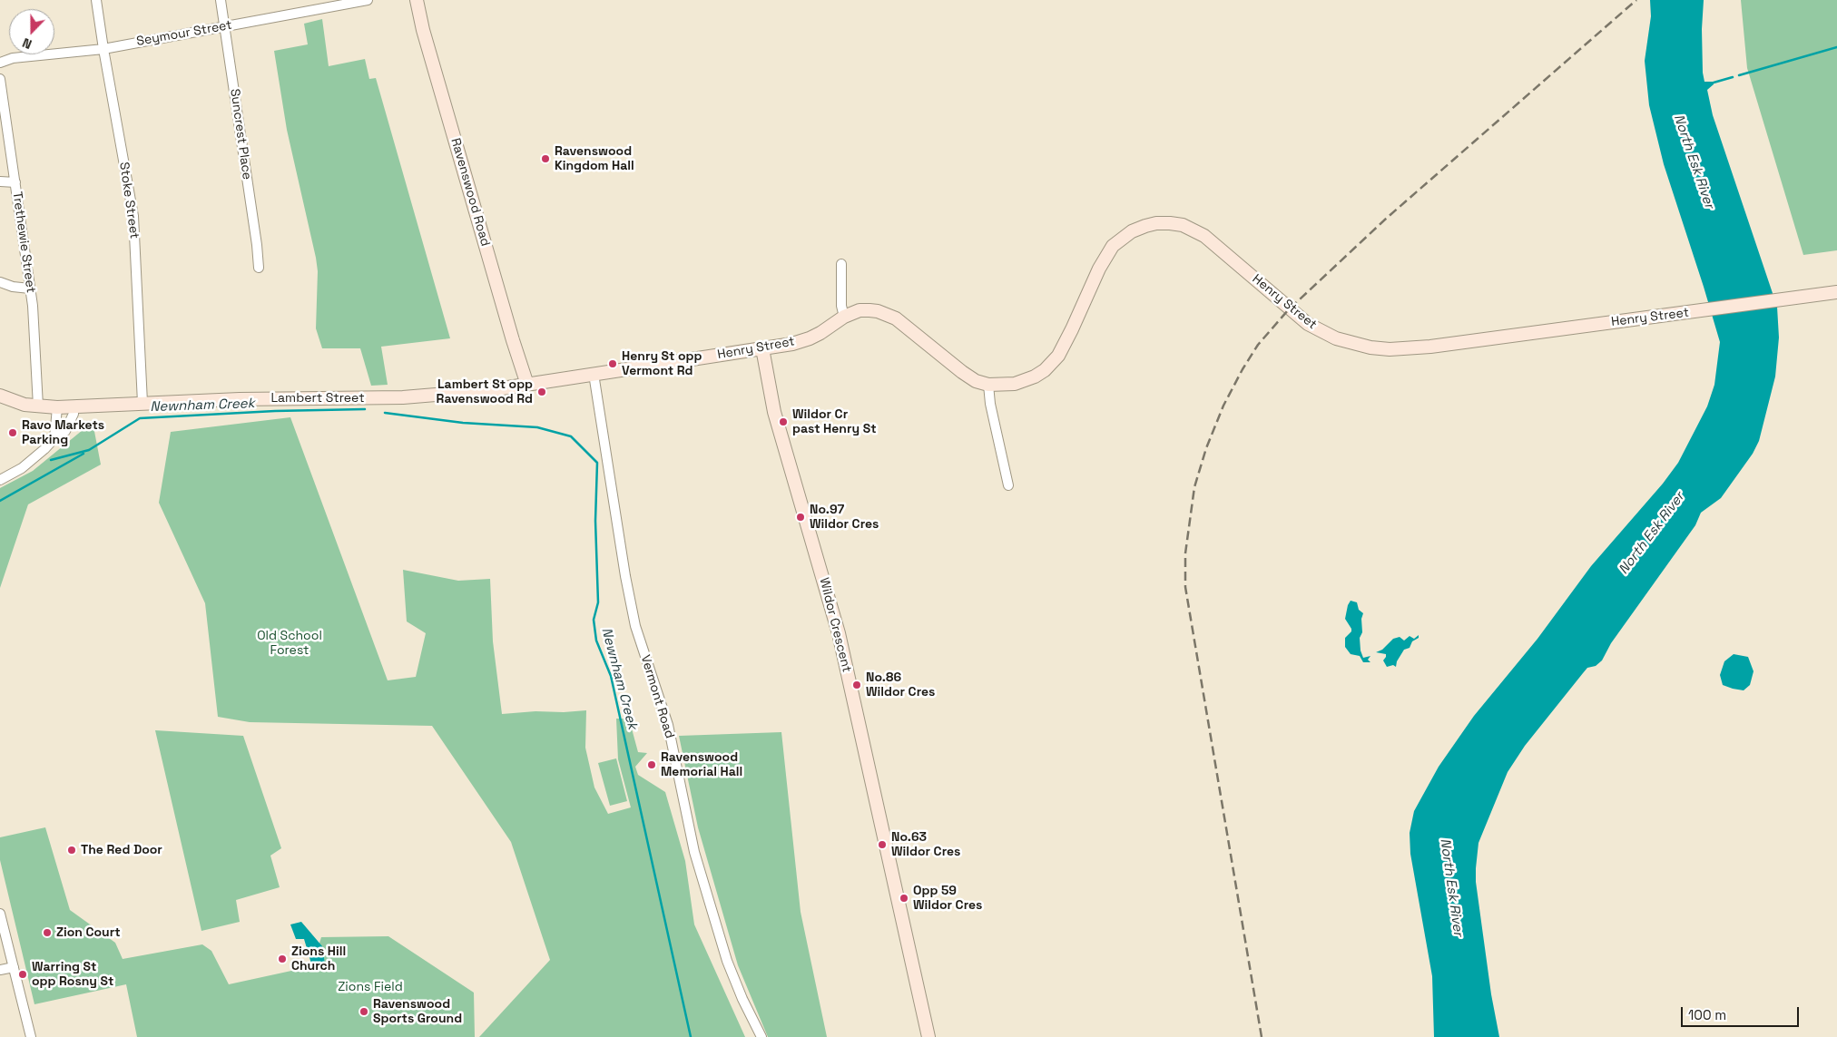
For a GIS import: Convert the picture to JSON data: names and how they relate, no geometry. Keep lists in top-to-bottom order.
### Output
{
  "streets": {
    "street": [
      "Seymour Street",
      "Suncrest Place",
      "Ravenswood Road",
      "Stoke Street",
      "Trethewie Street",
      "Henry Street",
      "Lambert Street",
      "Wildor Crescent",
      "Vermont Road"
    ]
  },
  "crossings": [
    ["Seymour Street", "Suncrest Place"],
    ["Seymour Street", "Stoke Street"],
    ["Ravenswood Road", "Henry Street"],
    ["Ravenswood Road", "Lambert Street"],
    ["Stoke Street", "Lambert Street"],
    ["Trethewie Street", "Lambert Street"],
    ["Henry Street", "Lambert Street"],
    ["Henry Street", "Wildor Crescent"],
    ["Henry Street", "Vermont Road"]
  ],
  "water": ["North Esk River", "Newnham Creek"],
  "parks": ["Old School Forest", "Zions Field"],
  "places": [
    "Ravenswood Kingdom Hall",
    "Henry St opp Vermont Rd",
    "Lambert St opp Ravenswood Rd",
    "Wildor Cr past Henry St",
    "Ravo Markets Parking",
    "No.97 Wildor Cres",
    "No.86 Wildor Cres",
    "Ravenswood Memorial Hall",
    "No.63 Wildor Cres",
    "The Red Door",
    "Opp 59 Wildor Cres",
    "Zion Court",
    "Zions Hill Church",
    "Warring St opp Rosny St",
    "Ravenswood Sports Ground"
  ],
  "scale_bar": "100 m",
  "north": "bottom"
}
